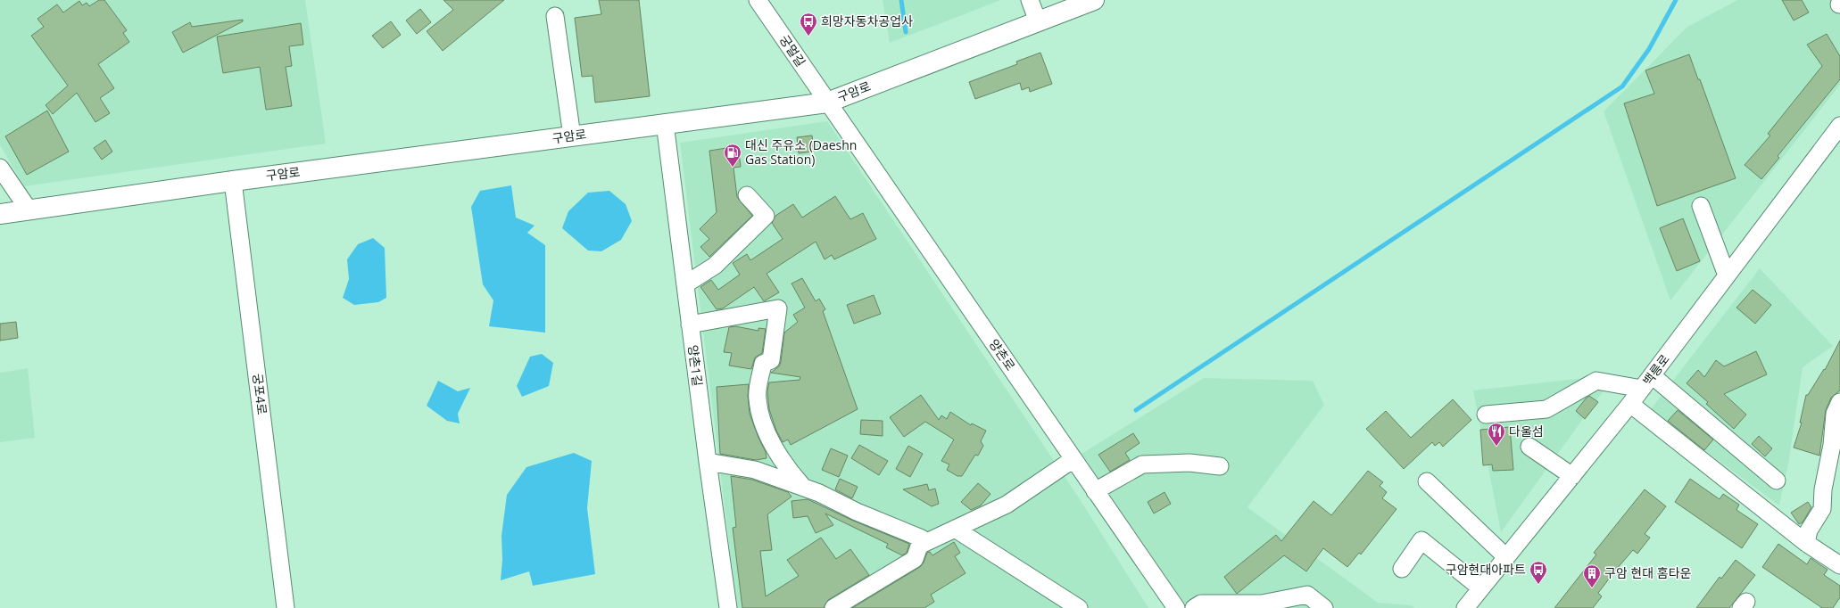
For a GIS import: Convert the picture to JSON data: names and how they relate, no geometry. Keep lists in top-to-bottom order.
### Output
{
  "streets": {
    "main road": ["구암로"],
    "street": [
      "궁멀길",
      "양촌로",
      "양촌1길",
      "백릉로",
      "궁포4로"
    ]
  },
  "crossings": [
    ["궁멀길", "구암로"],
    ["궁멀길", "양촌로"],
    ["구암로", "양촌로"],
    ["구암로", "양촌1길"],
    ["구암로", "궁포4로"]
  ],
  "places": {
    "bus stop": ["희망자동차공업사", "구암현대아파트"],
    "fuel station": ["대신 주유소 (Daeshn Gas Station)"],
    "restaurant": ["다울섬"],
    "building": ["구암 현대 홈타운"]
  }
}
